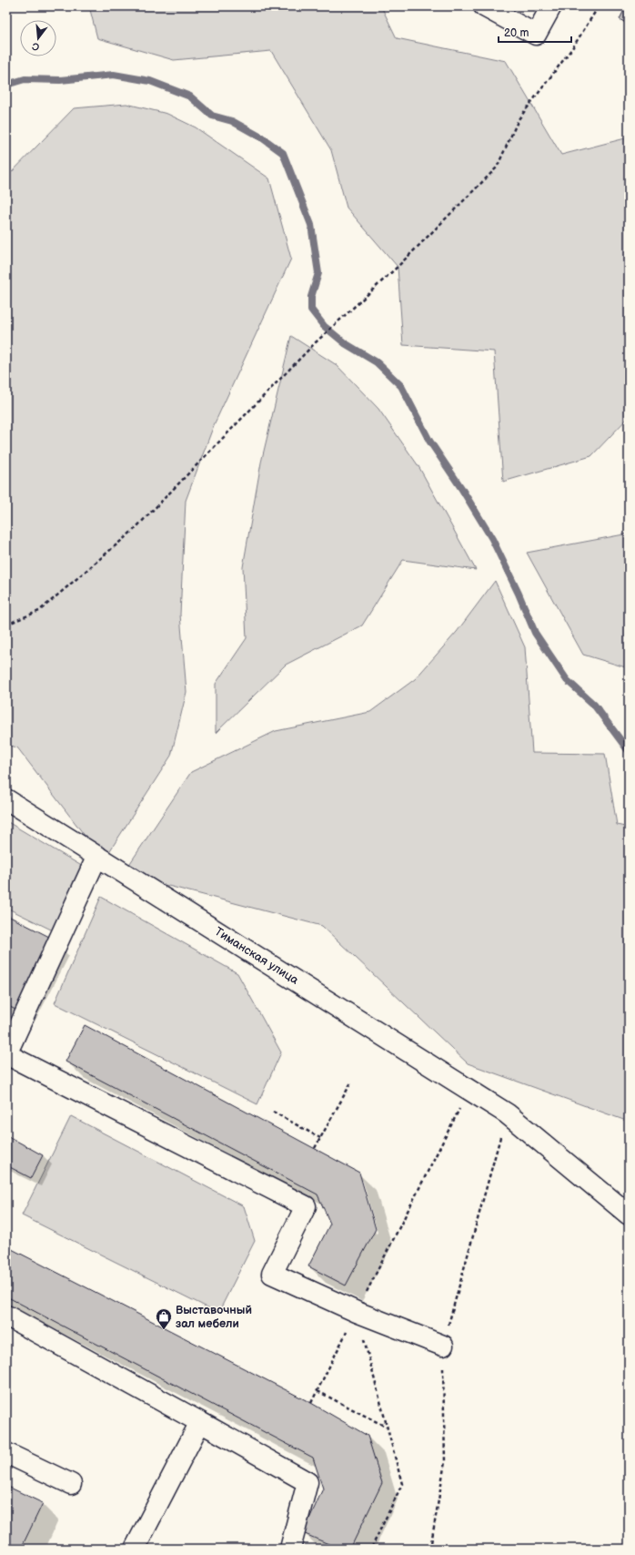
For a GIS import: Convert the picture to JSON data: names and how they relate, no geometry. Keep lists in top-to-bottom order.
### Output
{
  "streets": {
    "street": ["Тиманская улица"]
  },
  "places": {
    "shop": ["Выставочный зал мебели"]
  },
  "scale_bar": "20 m",
  "north": "bottom"
}
